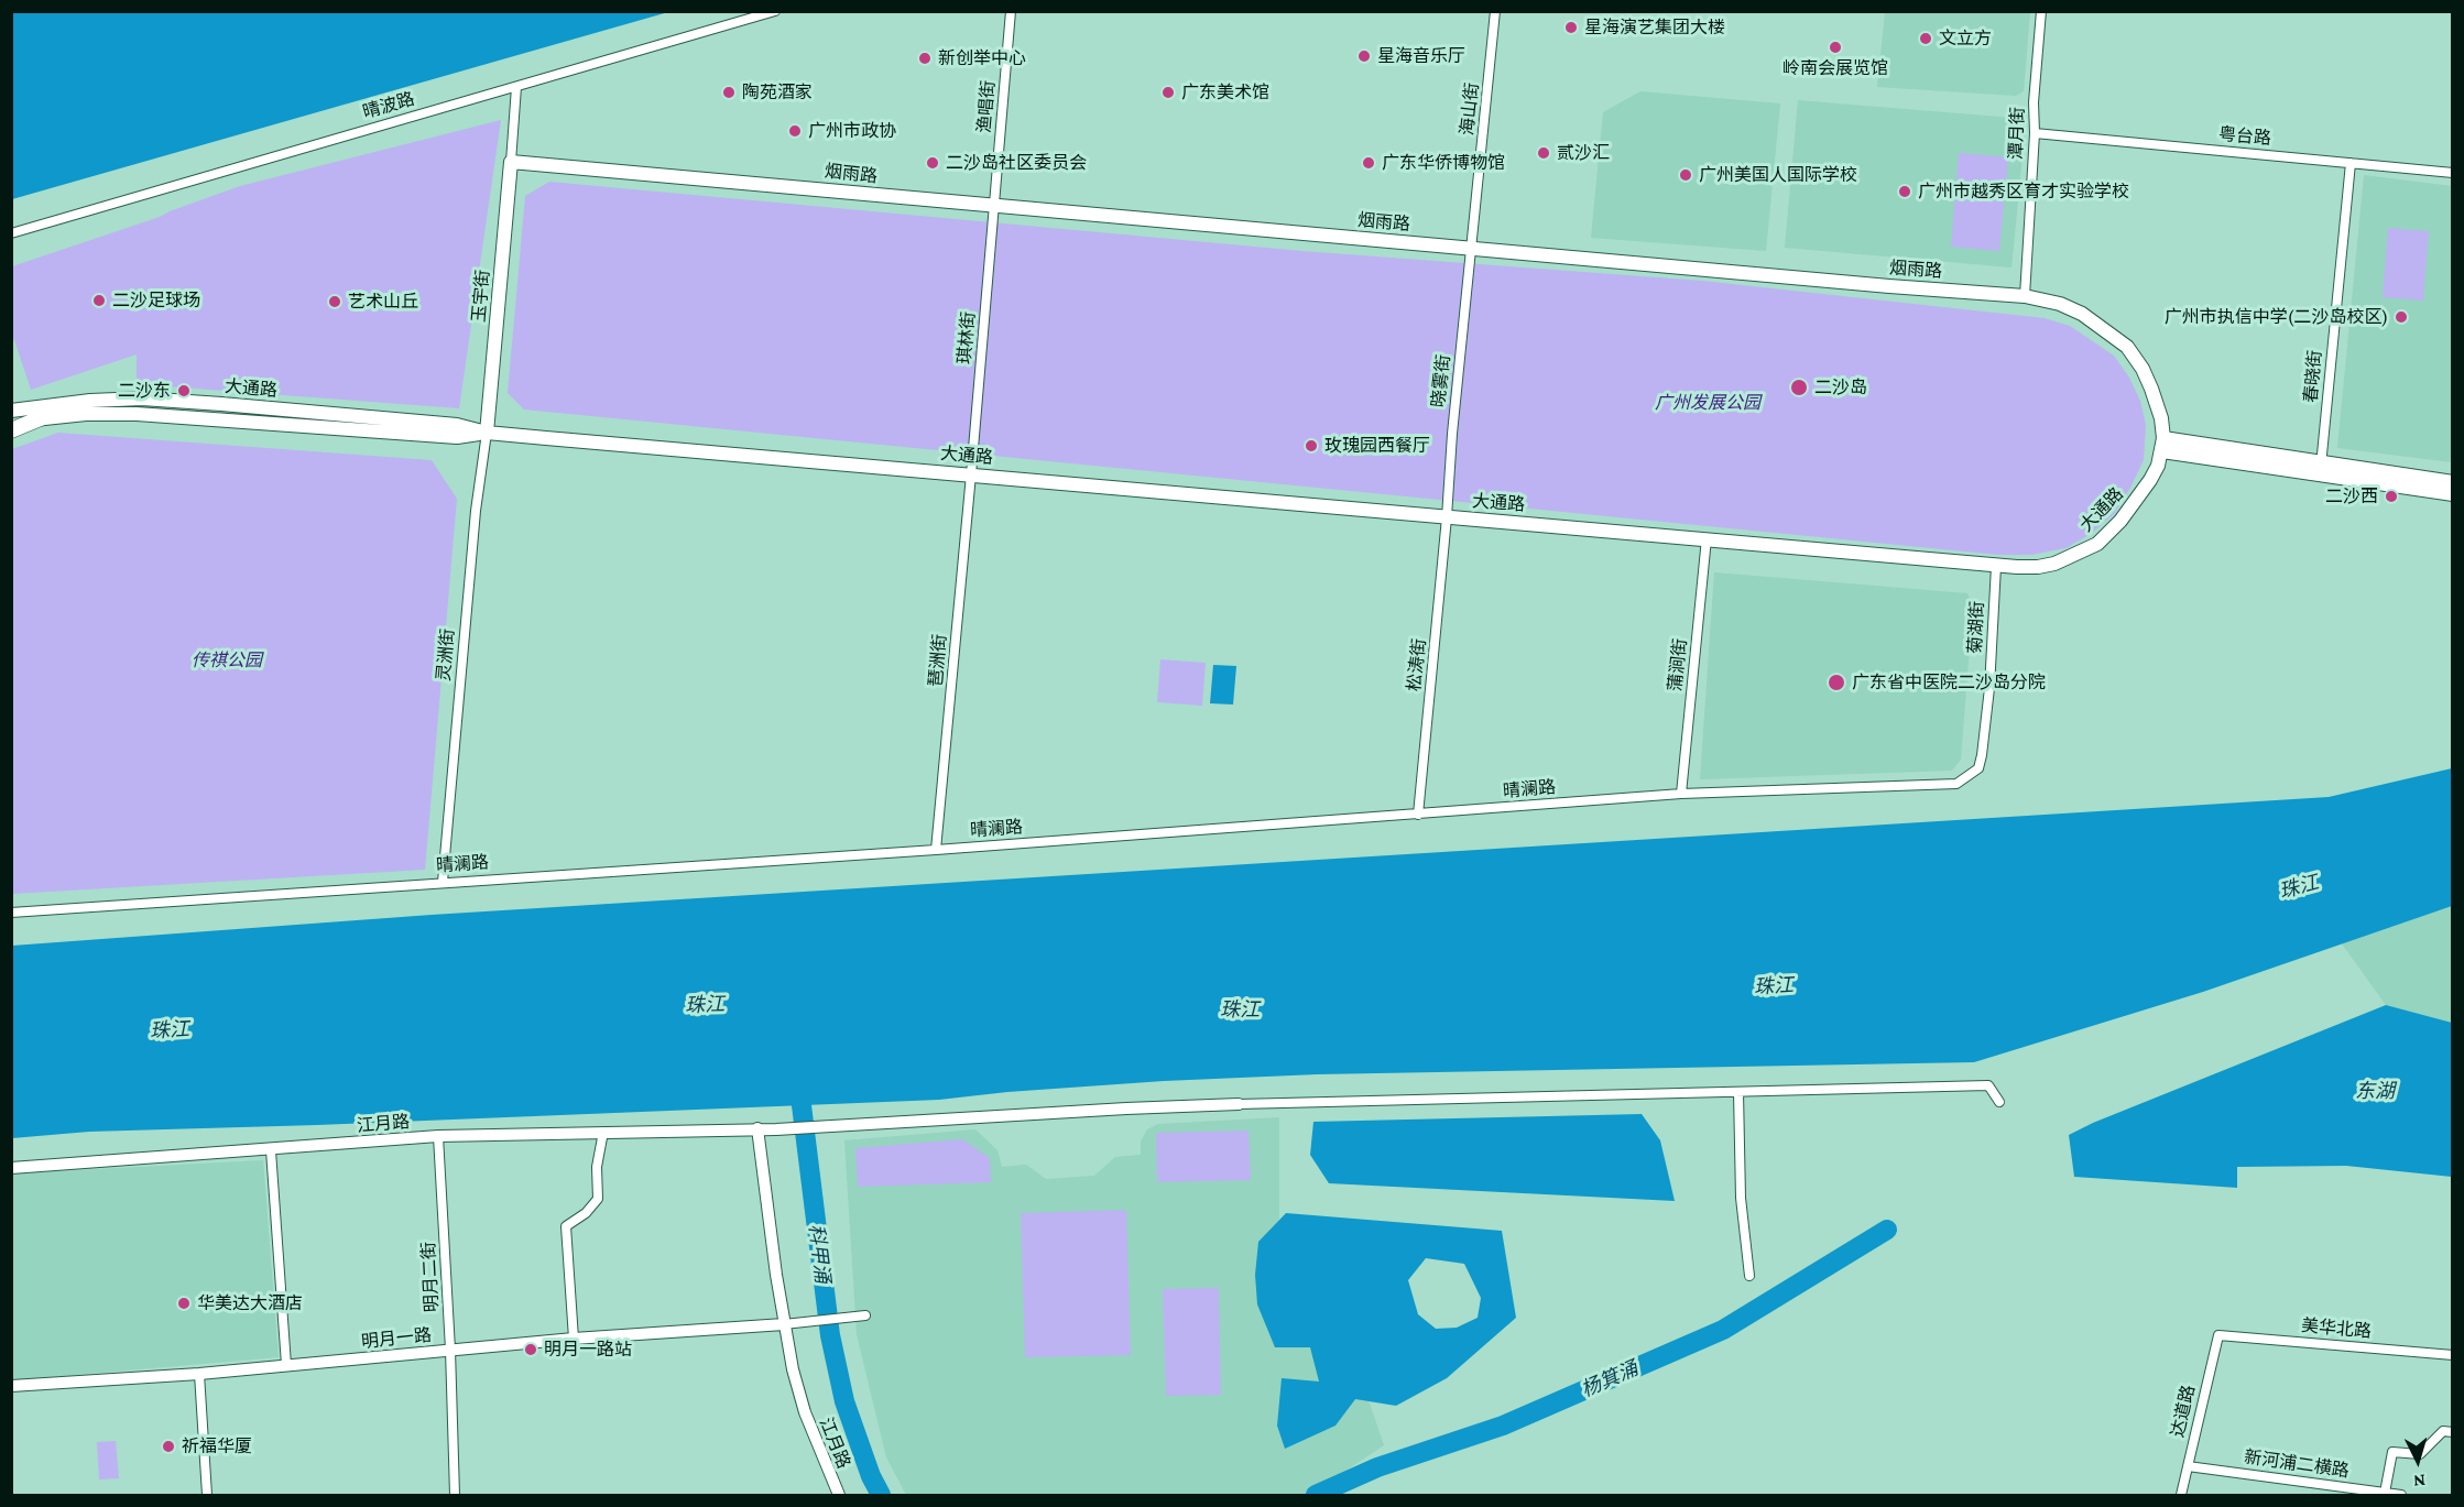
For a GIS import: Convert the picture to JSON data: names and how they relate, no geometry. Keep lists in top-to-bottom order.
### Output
{
  "streets": {
    "main road": ["烟雨路", "玉宇街", "大通路"],
    "street": [
      "晴波路",
      "渔唱街",
      "海山街",
      "潭月街",
      "粤台路",
      "琪林街",
      "春晓街",
      "晓雾街",
      "菊湖街",
      "灵洲街",
      "琶洲街",
      "松涛街",
      "蒲涧街",
      "晴澜路",
      "江月路",
      "明月二街",
      "美华北路",
      "明月一路",
      "达道路",
      "新河浦二横路"
    ]
  },
  "crossings": [
    ["渔唱街", "烟雨路"],
    ["渔唱街", "琪林街"],
    ["海山街", "烟雨路"],
    ["海山街", "晓雾街"],
    ["潭月街", "粤台路"],
    ["潭月街", "烟雨路"],
    ["粤台路", "春晓街"],
    ["烟雨路", "玉宇街"],
    ["烟雨路", "琪林街"],
    ["烟雨路", "晓雾街"],
    ["烟雨路", "大通路"],
    ["玉宇街", "大通路"],
    ["玉宇街", "灵洲街"],
    ["琪林街", "大通路"],
    ["琪林街", "琶洲街"],
    ["晓雾街", "大通路"],
    ["晓雾街", "松涛街"],
    ["大通路", "菊湖街"],
    ["大通路", "灵洲街"],
    ["大通路", "琶洲街"],
    ["大通路", "松涛街"],
    ["大通路", "蒲涧街"],
    ["菊湖街", "晴澜路"],
    ["灵洲街", "晴澜路"],
    ["琶洲街", "晴澜路"],
    ["松涛街", "晴澜路"],
    ["蒲涧街", "晴澜路"],
    ["江月路", "明月二街"],
    ["江月路", "明月一路"],
    ["明月二街", "明月一路"],
    ["美华北路", "达道路"],
    ["达道路", "新河浦二横路"]
  ],
  "water": [
    "珠江",
    "东湖",
    "科甲涌",
    "杨箕涌"
  ],
  "parks": ["广州发展公园", "传祺公园"],
  "places": [
    "星海演艺集团大楼",
    "文立方",
    "岭南会展览馆",
    "星海音乐厅",
    "新创举中心",
    "陶苑酒家",
    "广东美术馆",
    "广州市政协",
    "贰沙汇",
    "二沙岛社区委员会",
    "广东华侨博物馆",
    "广州美国人国际学校",
    "广州市越秀区育才实验学校",
    "二沙足球场",
    "艺术山丘",
    "广州市执信中学(二沙岛校区)",
    "二沙岛",
    "二沙东",
    "玫瑰园西餐厅",
    "二沙西",
    "广东省中医院二沙岛分院",
    "华美达大酒店",
    "明月一路站",
    "祈福华厦"
  ],
  "north": "bottom"
}
